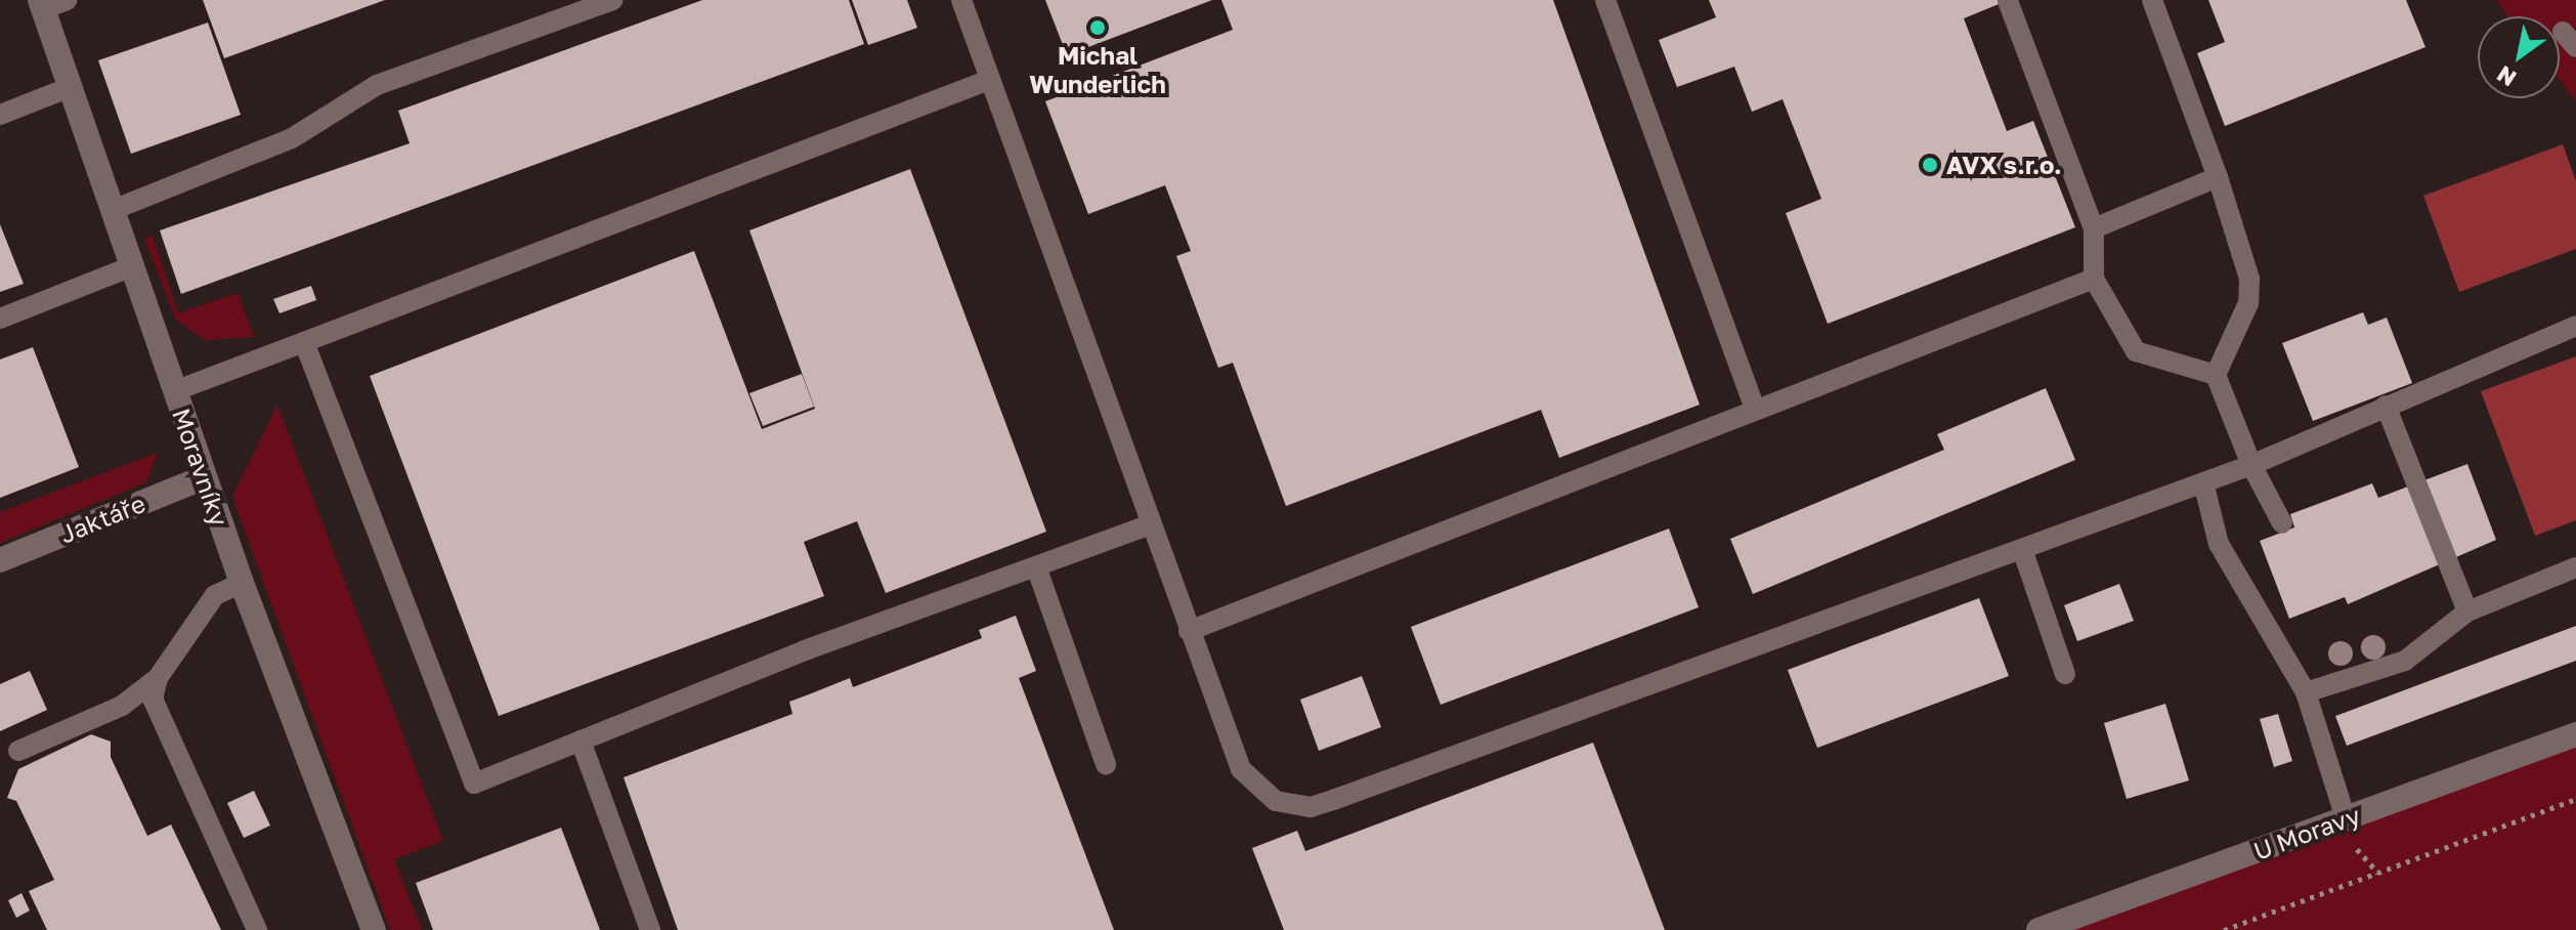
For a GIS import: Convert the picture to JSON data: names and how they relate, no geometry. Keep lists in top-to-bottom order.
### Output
{
  "streets": {
    "street": ["Moravníky", "Jaktáře", "U Moravy"]
  },
  "crossings": [
    ["Moravníky", "Jaktáře"]
  ],
  "places": ["Michal Wunderlich", "AVX s.r.o."],
  "north": "bottom left"
}
